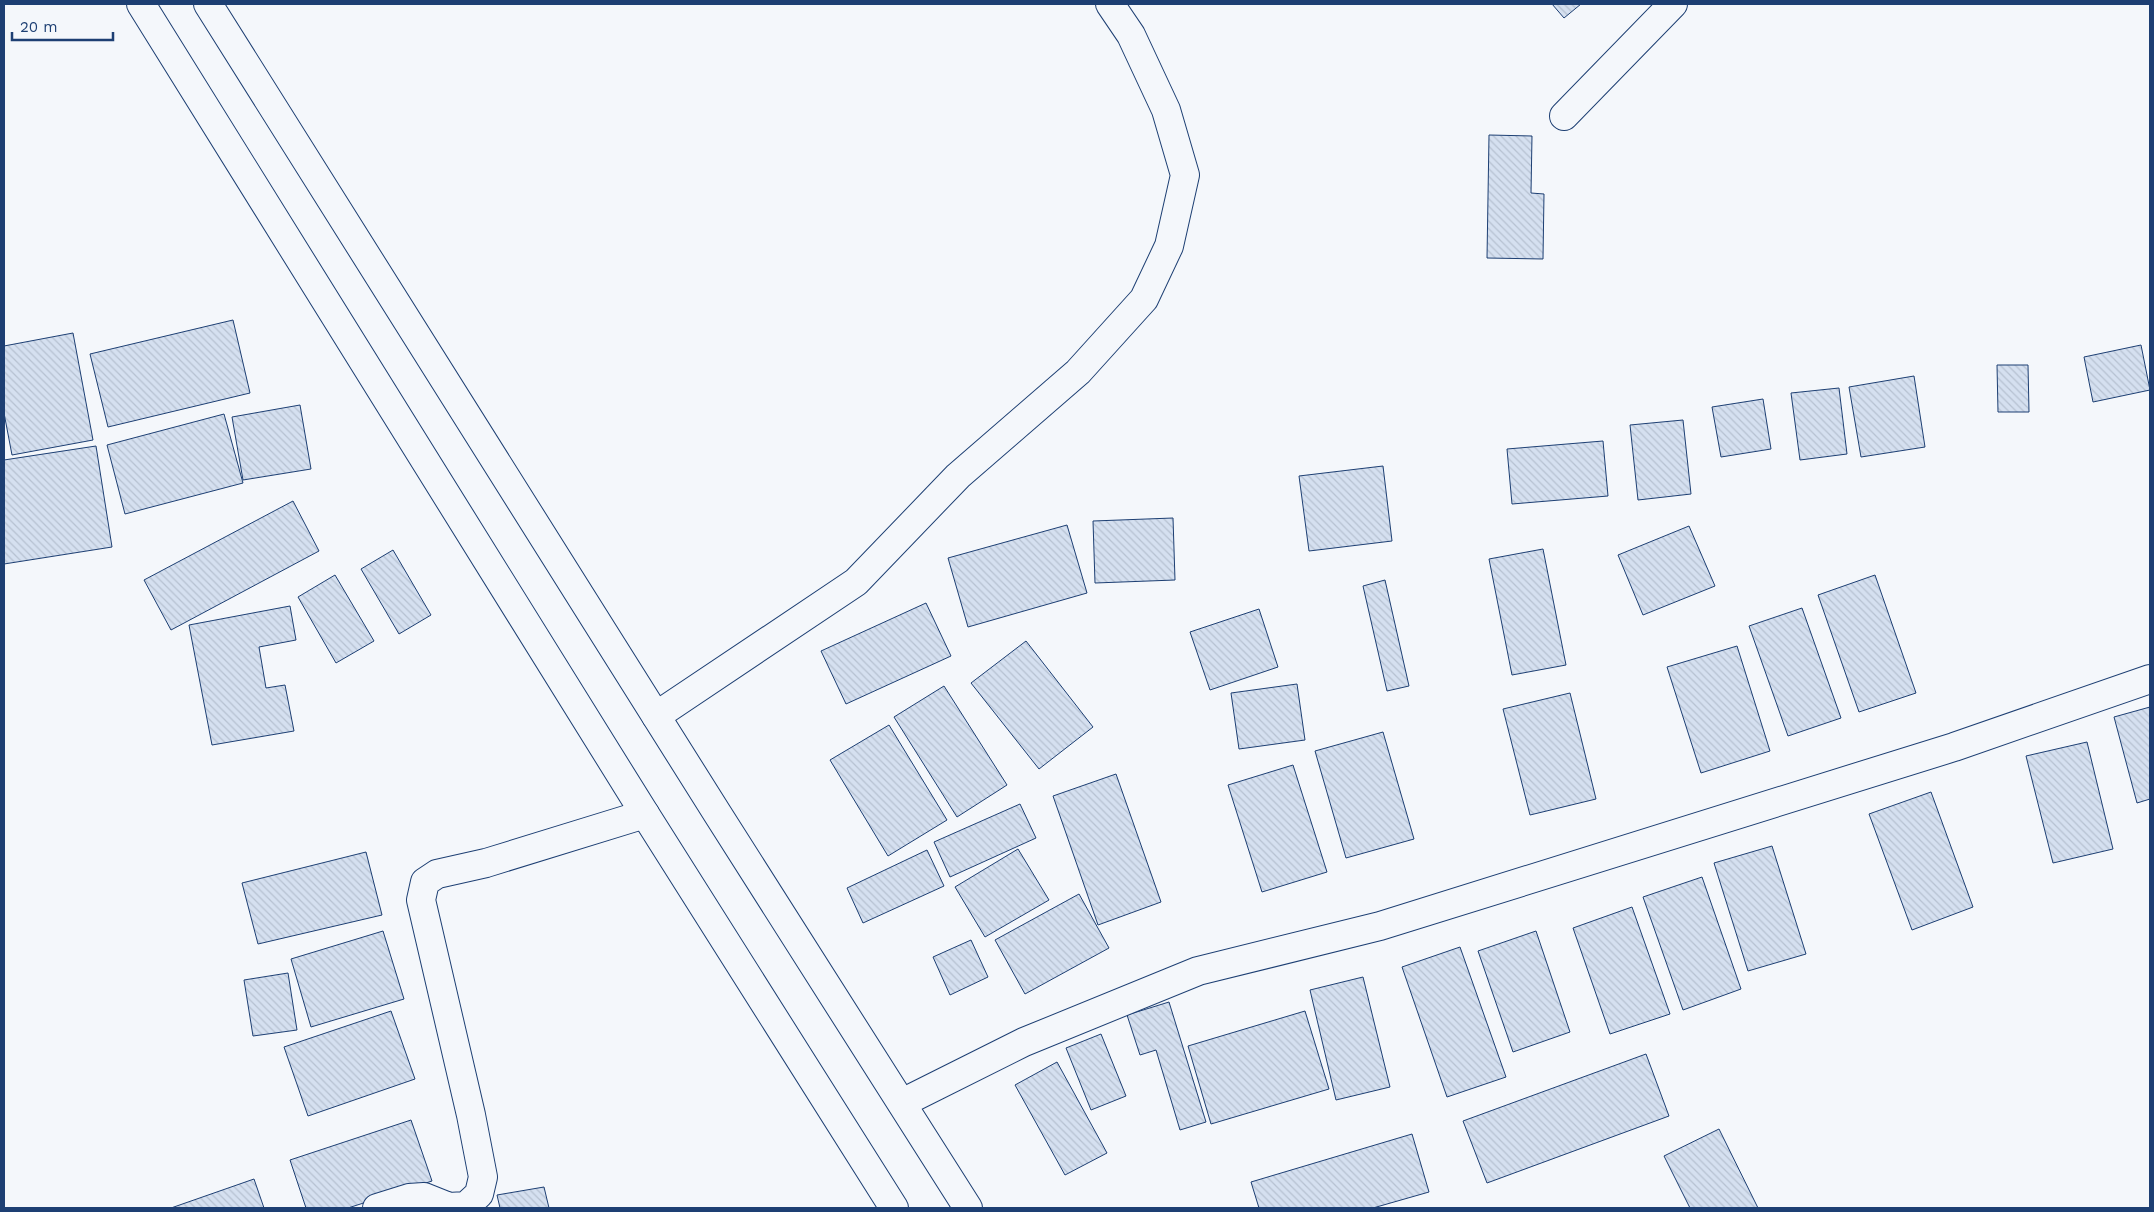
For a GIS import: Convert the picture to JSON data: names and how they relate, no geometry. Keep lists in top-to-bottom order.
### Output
{
  "scale_bar": "20 m"
}
